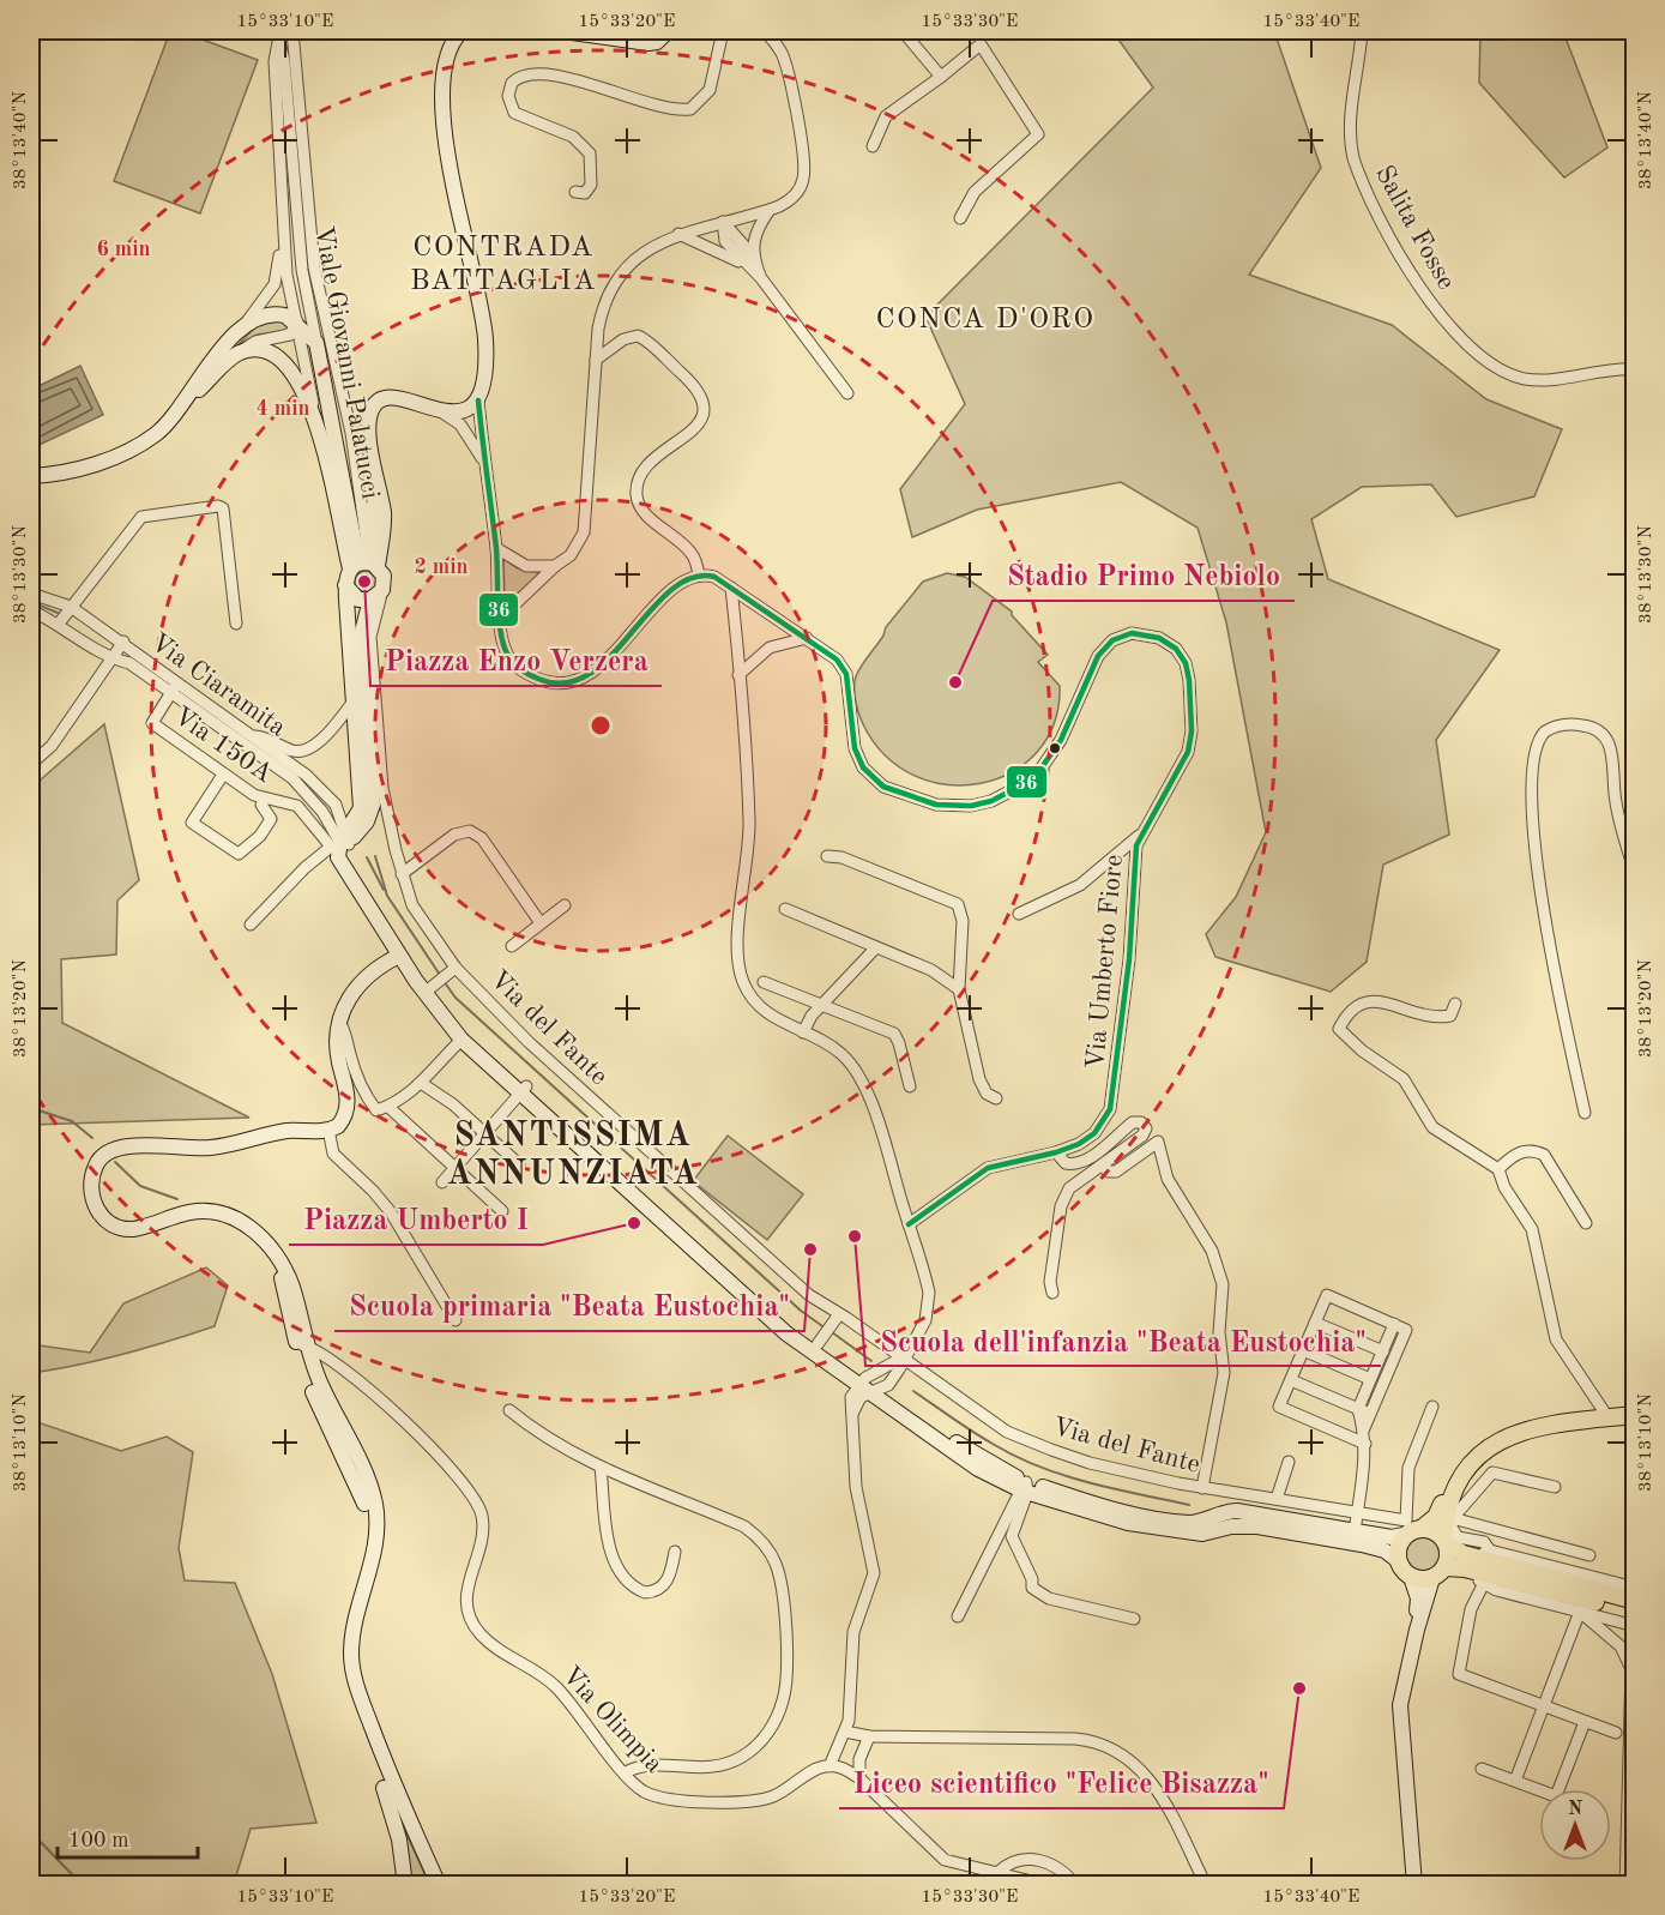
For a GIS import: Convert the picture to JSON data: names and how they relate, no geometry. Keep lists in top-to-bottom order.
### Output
{
  "streets": {
    "main road": ["Viale Giovanni Palatucci"],
    "street": [
      "Salita Fosse",
      "Via Ciaramita",
      "Via 150A",
      "Via Umberto Fiore",
      "Via del Fante",
      "Via Olimpia"
    ]
  },
  "crossings": [
    ["Via Ciaramita", "Via 150A"]
  ],
  "districts": ["CONTRADA BATTAGLIA", "CONCA D'ORO", "SANTISSIMA ANNUNZIATA"],
  "places": [
    "Piazza Enzo Verzera",
    "Stadio Primo Nebiolo",
    "Piazza Umberto I",
    "Scuola dell'infanzia \"Beata Eustochia\"",
    "Scuola primaria \"Beata Eustochia\"",
    "Liceo scientifico \"Felice Bisazza\""
  ],
  "lines": ["transit line 36"],
  "scale_bar": "100 m",
  "north": "top",
  "coordinates": [
    "15°33'10\"E",
    "15°33'20\"E",
    "15°33'30\"E",
    "15°33'40\"E",
    "38°13'40\"N",
    "38°13'30\"N",
    "38°13'20\"N",
    "38°13'10\"N"
  ],
  "rings": ["6 min", "4 min", "2 min"]
}
